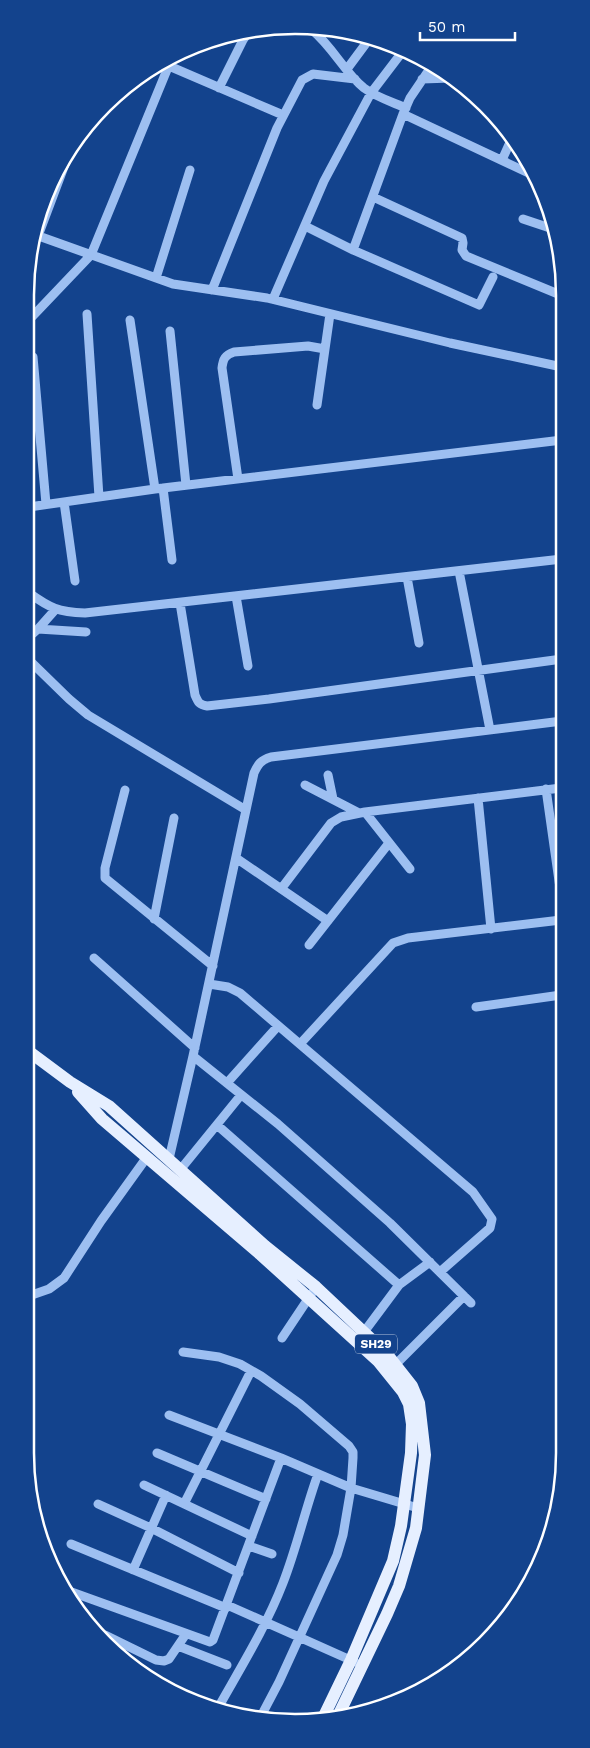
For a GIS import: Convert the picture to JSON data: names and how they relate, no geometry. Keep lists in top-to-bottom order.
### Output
{
  "streets": {
    "main road": ["SH29"]
  },
  "scale_bar": "50 m"
}
